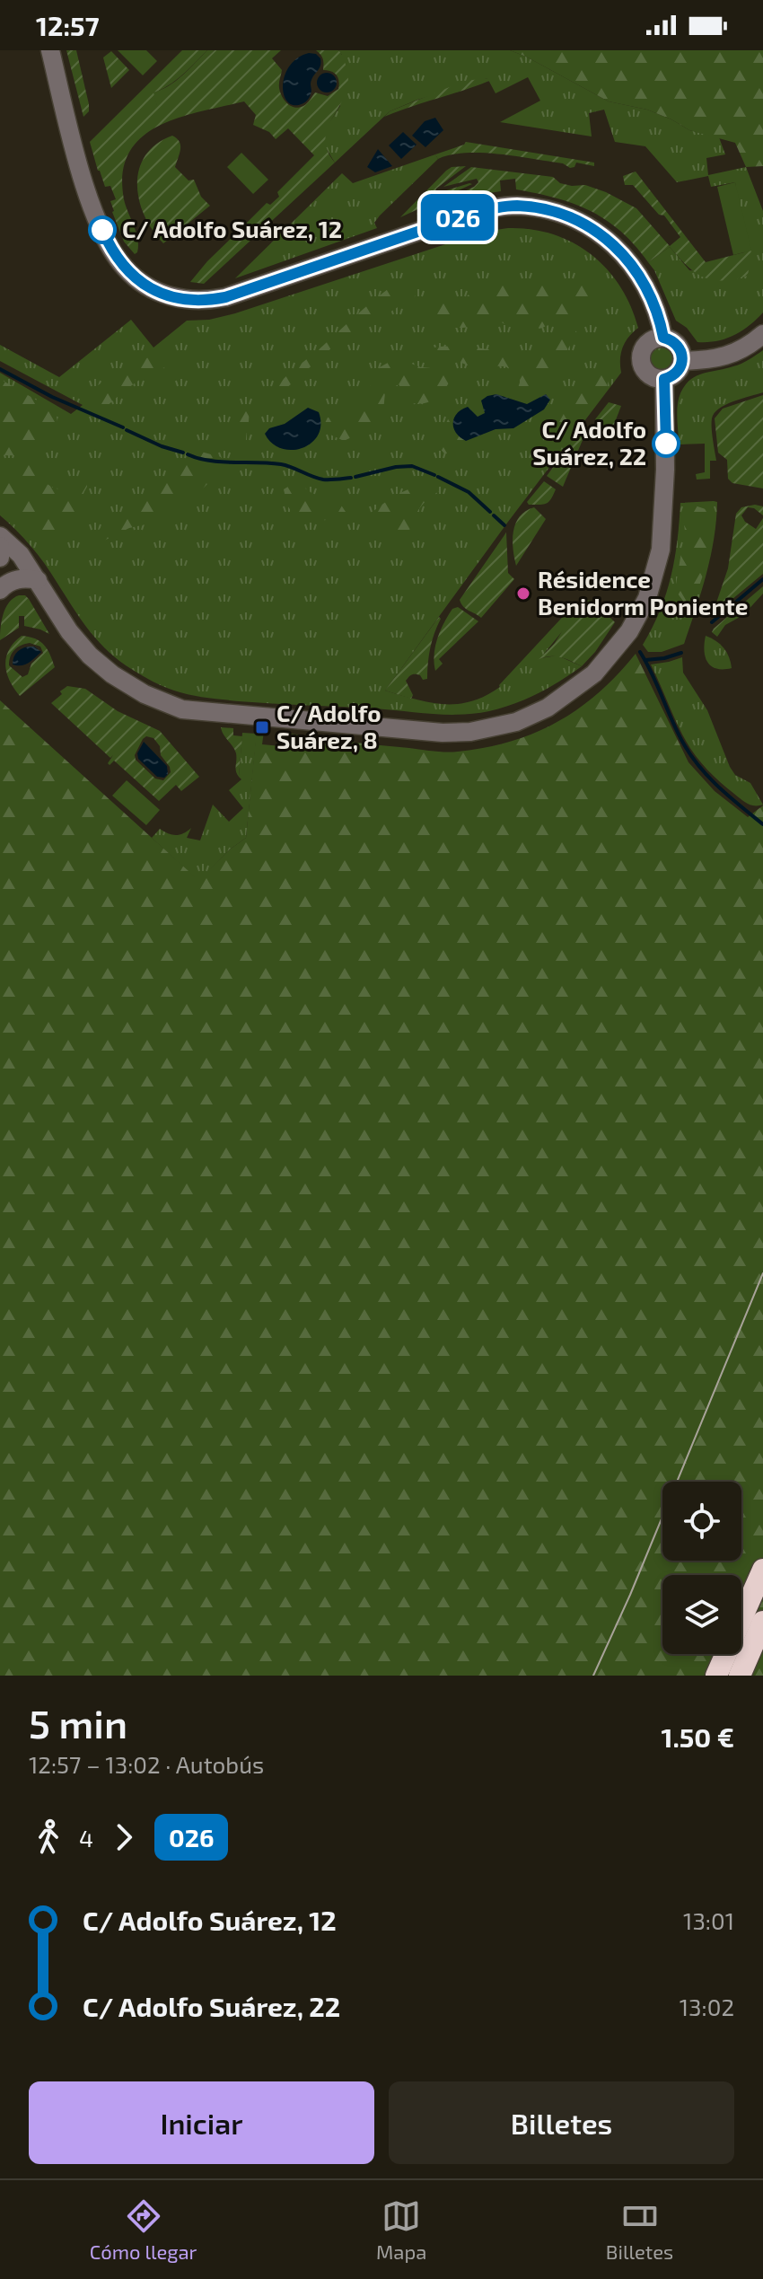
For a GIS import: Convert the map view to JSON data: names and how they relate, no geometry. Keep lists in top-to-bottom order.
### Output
{
  "places": {
    "other": ["C/ Adolfo Suárez, 12", "C/ Adolfo Suárez, 22", "Résidence Benidorm Poniente"],
    "transit": ["C/ Adolfo Suárez, 8"]
  },
  "lines": ["bus line 026"],
  "page": {
    "status": "12:57",
    "on_map": "026",
    "heading": ["5 min", "12:57 – 13:02 · Autobús", "1.50 €"],
    "legs": ["4", "026"],
    "list": [
      {
        "name": "C/ Adolfo Suárez, 12",
        "value": "13:01"
      },
      {
        "name": "C/ Adolfo Suárez, 22",
        "value": "13:02"
      }
    ],
    "buttons": ["Iniciar", "Billetes"],
    "tabs": ["Cómo llegar", "Mapa", "Billetes"]
  }
}
